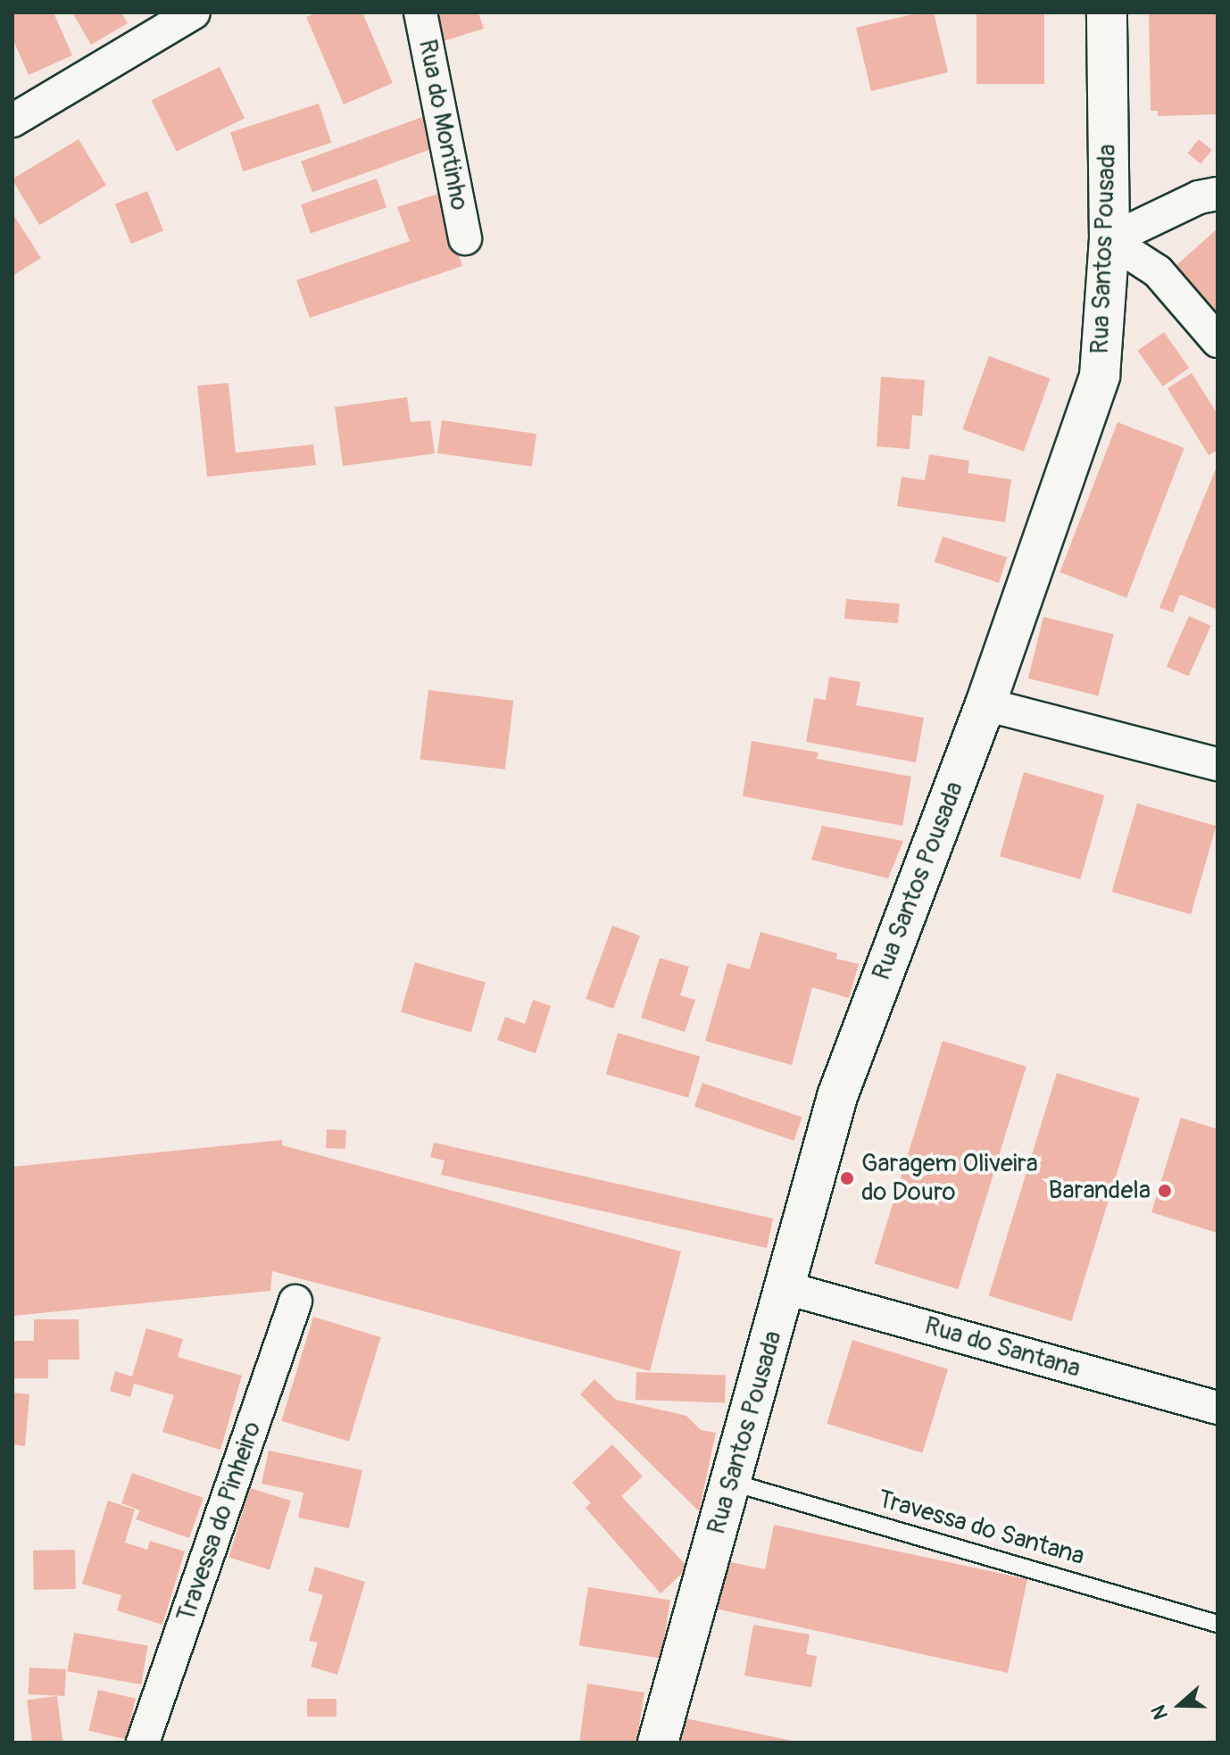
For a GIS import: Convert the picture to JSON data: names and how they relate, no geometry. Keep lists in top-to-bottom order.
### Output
{
  "streets": {
    "street": [
      "Rua do Montinho",
      "Rua Santos Pousada",
      "Rua do Santana",
      "Travessa do Pinheiro"
    ],
    "lane": ["Travessa do Santana"]
  },
  "crossings": [
    ["Rua Santos Pousada", "Rua do Santana"],
    ["Rua Santos Pousada", "Travessa do Santana"]
  ],
  "places": ["Garagem Oliveira do Douro", "Barandela"],
  "north": "left"
}
